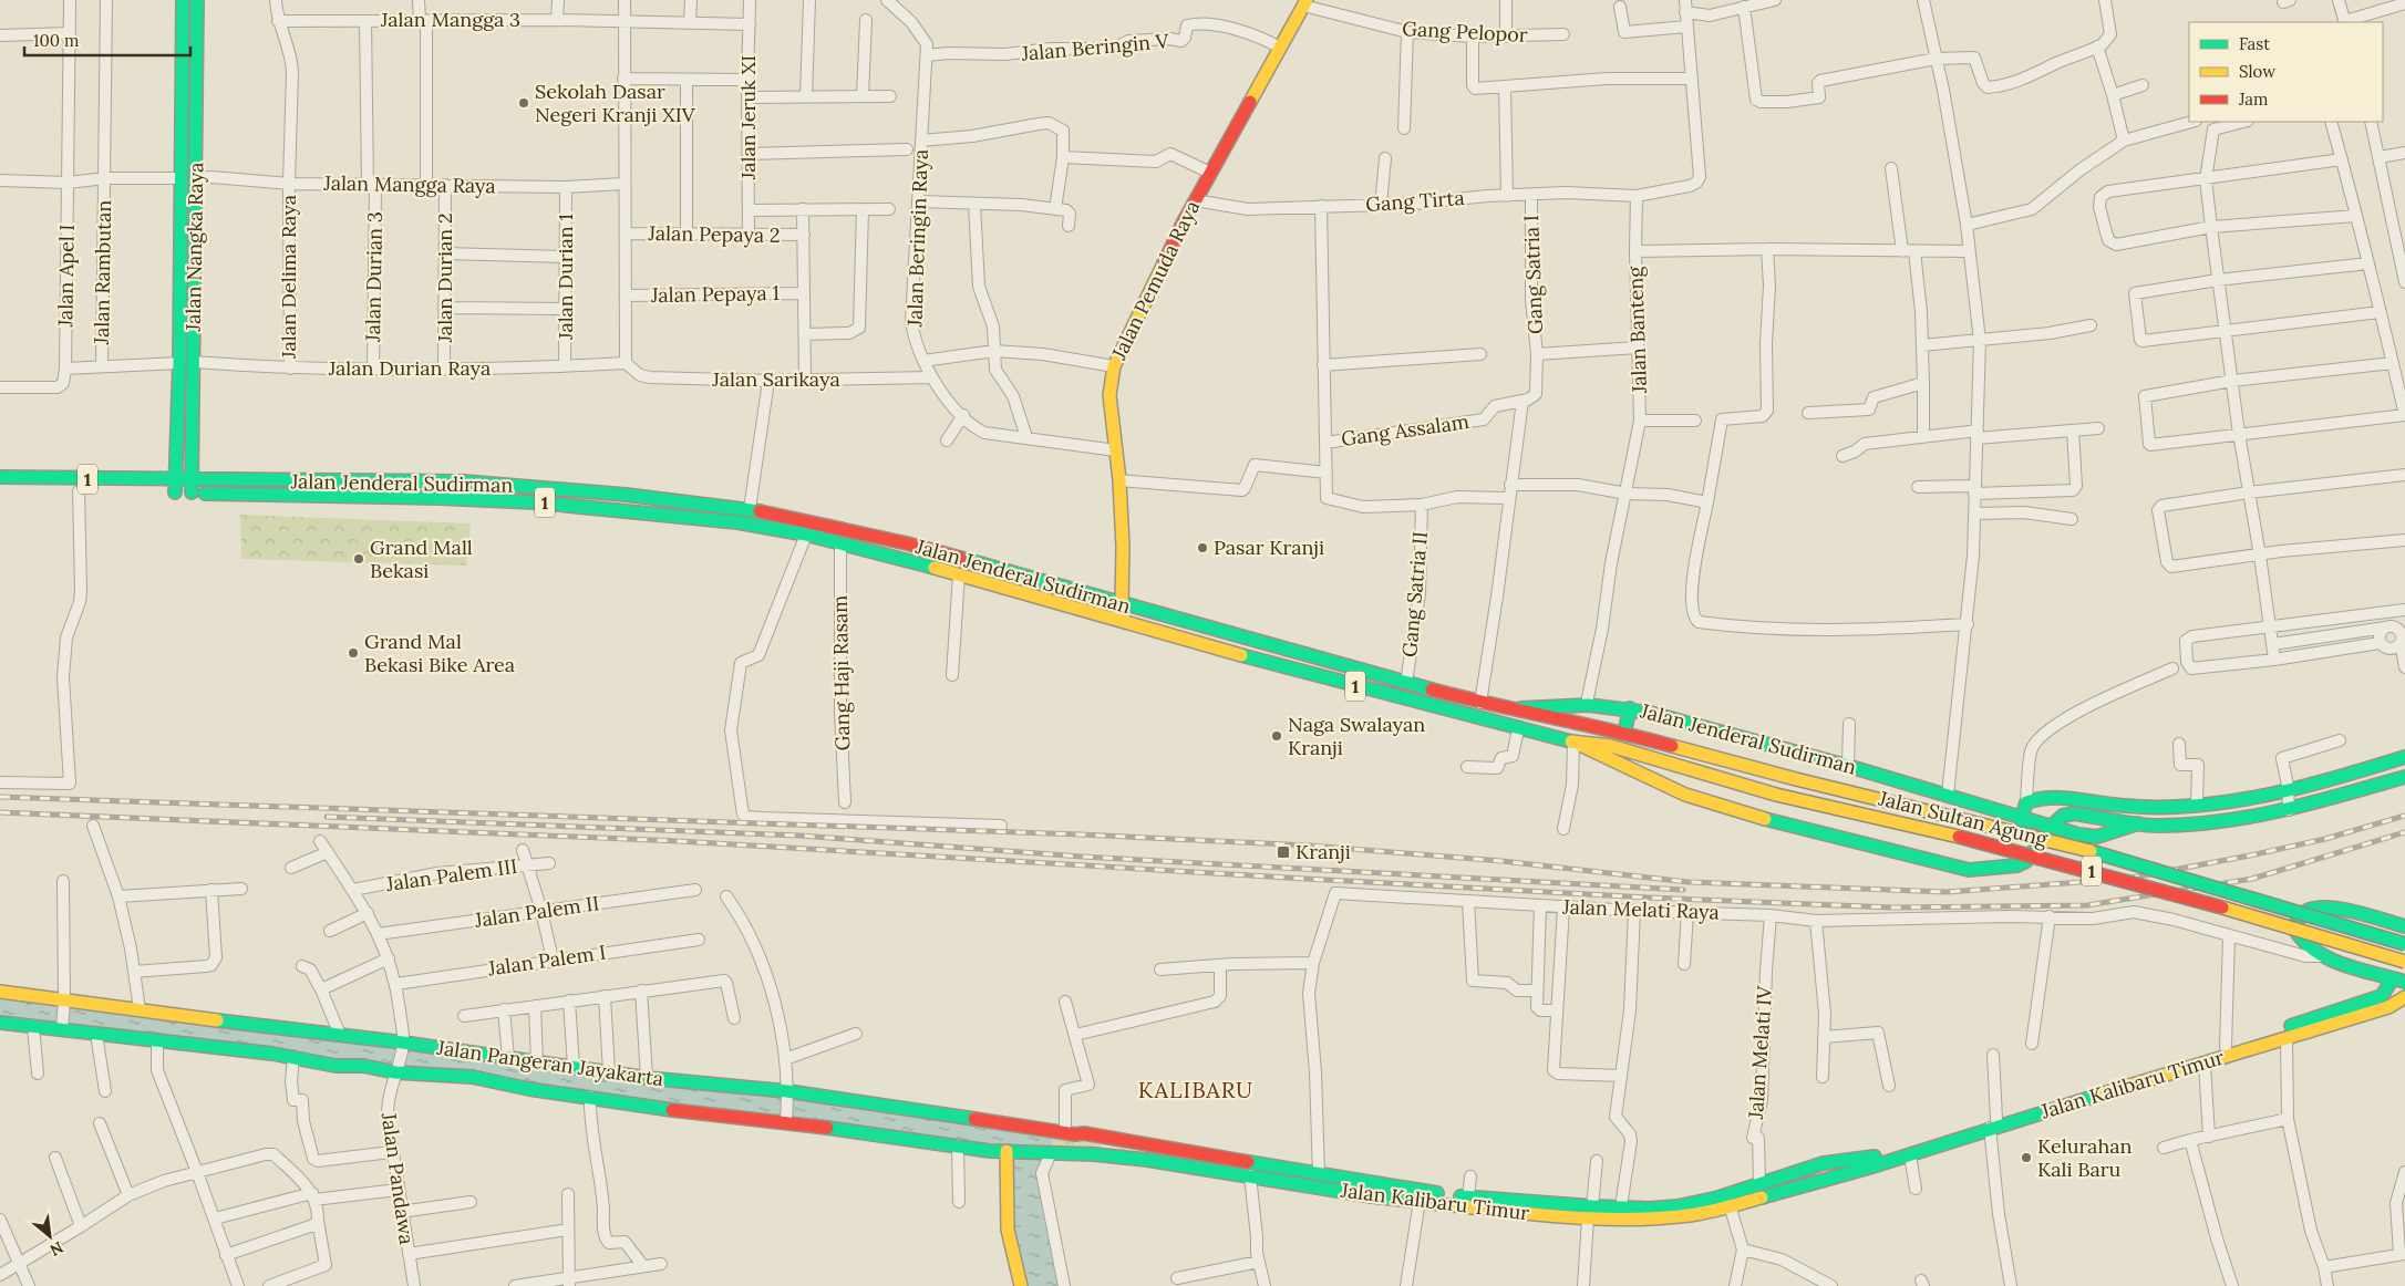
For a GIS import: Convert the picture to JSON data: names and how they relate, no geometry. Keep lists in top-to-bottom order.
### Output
{
  "streets": {
    "main road": [
      "Jalan Nangka Raya",
      "Jalan Pemuda Raya",
      "1",
      "Jalan Jenderal Sudirman",
      "Jalan Sultan Agung",
      "Jalan Pangeran Jayakarta",
      "Jalan Kalibaru Timur"
    ],
    "street": [
      "Jalan Mangga 3",
      "Gang Pelopor",
      "Jalan Beringin V",
      "Jalan Jeruk XI",
      "Jalan Mangga Raya",
      "Gang Tirta",
      "Jalan Pepaya 2",
      "Jalan Beringin Raya",
      "Jalan Rambutan",
      "Gang Satria I",
      "Jalan Apel I",
      "Jalan Delima Raya",
      "Jalan Durian 3",
      "Jalan Durian 1",
      "Jalan Durian 2",
      "Jalan Pepaya 1",
      "Jalan Banteng",
      "Jalan Durian Raya",
      "Jalan Sarikaya",
      "Gang Assalam",
      "Gang Satria II",
      "Gang Haji Rasam",
      "Jalan Palem III",
      "Jalan Melati Raya",
      "Jalan Palem II",
      "Jalan Palem I",
      "Jalan Melati IV",
      "Jalan Pandawa"
    ]
  },
  "crossings": [
    ["Jalan Mangga 3", "Jalan Jeruk XI"],
    ["Jalan Mangga 3", "Jalan Delima Raya"],
    ["Jalan Mangga 3", "Jalan Durian 3"],
    ["Gang Pelopor", "Jalan Pemuda Raya"],
    ["Jalan Beringin V", "Jalan Beringin Raya"],
    ["Jalan Beringin V", "Jalan Pemuda Raya"],
    ["Jalan Jeruk XI", "Jalan Pepaya 2"],
    ["Jalan Mangga Raya", "Jalan Nangka Raya"],
    ["Jalan Mangga Raya", "Jalan Delima Raya"],
    ["Jalan Mangga Raya", "Jalan Durian 3"],
    ["Jalan Mangga Raya", "Jalan Durian 1"],
    ["Jalan Mangga Raya", "Jalan Durian 2"],
    ["Gang Tirta", "Gang Satria I"],
    ["Gang Tirta", "Jalan Pemuda Raya"],
    ["Gang Tirta", "Jalan Banteng"],
    ["Jalan Beringin Raya", "Jalan Pemuda Raya"],
    ["Jalan Beringin Raya", "Jalan Sarikaya"],
    ["Jalan Nangka Raya", "Jalan Durian Raya"],
    ["Jalan Nangka Raya", "Jalan Jenderal Sudirman"],
    ["Jalan Delima Raya", "Jalan Durian Raya"],
    ["Jalan Durian 3", "Jalan Durian Raya"],
    ["Jalan Durian 1", "Jalan Durian Raya"],
    ["Jalan Durian 2", "Jalan Durian Raya"],
    ["Jalan Pemuda Raya", "Gang Assalam"],
    ["Jalan Pemuda Raya", "Jalan Jenderal Sudirman"],
    ["Jalan Banteng", "Jalan Jenderal Sudirman"],
    ["Jalan Durian Raya", "Jalan Sarikaya"],
    ["Jalan Jenderal Sudirman", "Gang Satria II"],
    ["Jalan Jenderal Sudirman", "Gang Haji Rasam"],
    ["Jalan Jenderal Sudirman", "Jalan Sultan Agung"],
    ["Jalan Melati Raya", "Jalan Melati IV"],
    ["Jalan Melati Raya", "Jalan Kalibaru Timur"],
    ["Jalan Melati IV", "Jalan Kalibaru Timur"],
    ["Jalan Pangeran Jayakarta", "Jalan Kalibaru Timur"],
    ["Jalan Pangeran Jayakarta", "Jalan Pandawa"]
  ],
  "districts": ["KALIBARU"],
  "places": {
    "other": [
      "Sekolah Dasar Negeri Kranji XIV",
      "Pasar Kranji",
      "Grand Mall Bekasi",
      "Grand Mal Bekasi Bike Area",
      "Naga Swalayan Kranji",
      "Kelurahan Kali Baru"
    ],
    "transit": ["Kranji"]
  },
  "legend": ["Fast", "Slow", "Jam"],
  "scale_bar": "100 m",
  "north": "bottom right"
}
